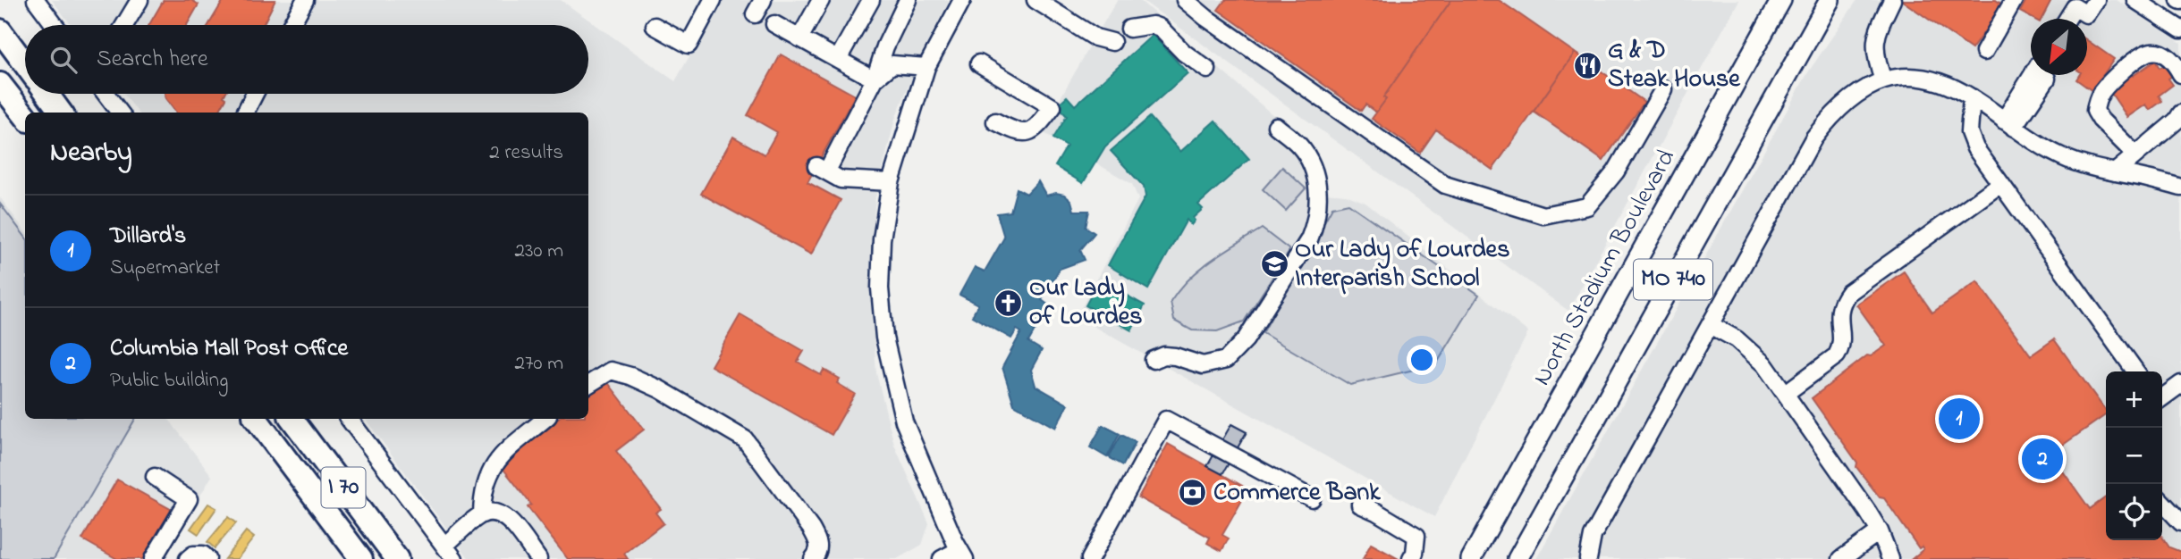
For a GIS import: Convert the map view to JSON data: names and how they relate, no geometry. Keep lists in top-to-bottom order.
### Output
{
  "streets": {
    "highway": ["I 70"],
    "main road": ["North Stadium Boulevard", "MO 740"]
  },
  "places": {
    "restaurant": ["G & D Steak House"],
    "school or university": ["Our Lady of Lourdes Interparish School"],
    "church": ["Our Lady of Lourdes"],
    "bank": ["Commerce Bank"]
  },
  "north": "bottom left",
  "page": {
    "search": "Search here",
    "heading": ["Nearby", "2 results"],
    "list": [
      {
        "mark": "1",
        "name": "Dillard's",
        "note": "Supermarket",
        "value": "230 m"
      },
      {
        "mark": "2",
        "name": "Columbia Mall Post Office",
        "note": "Public building",
        "value": "270 m"
      }
    ],
    "map_buttons": ["+", "−"],
    "pins": ["1", "2"]
  }
}
